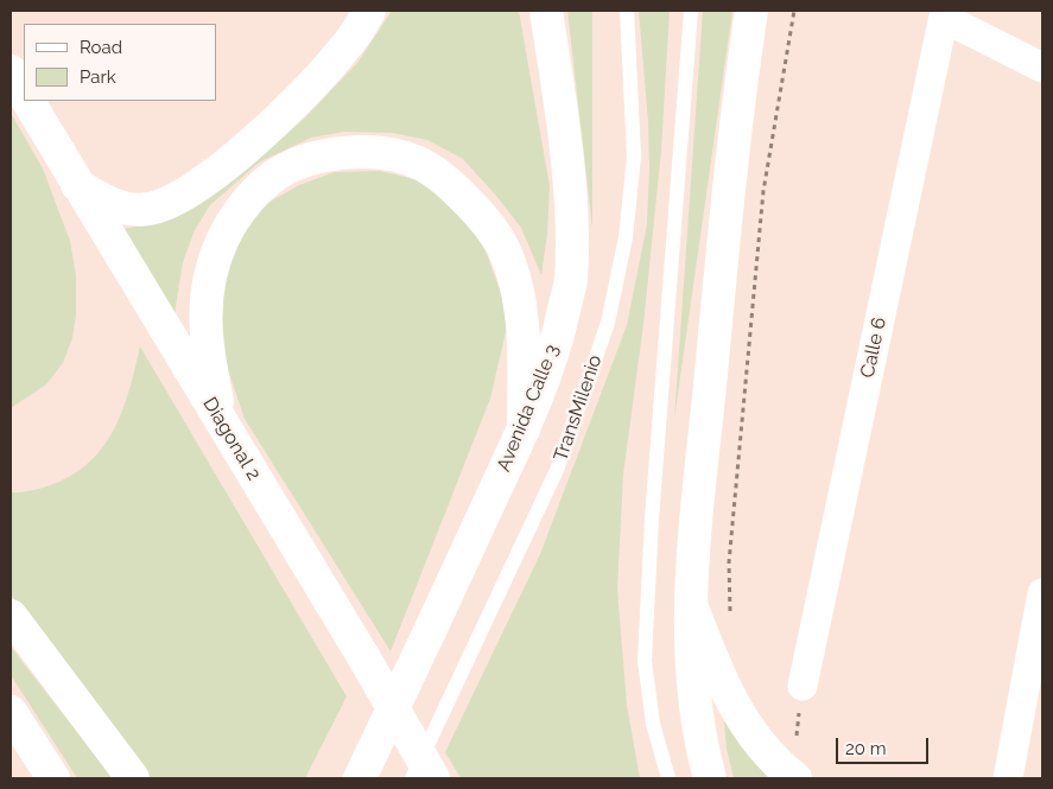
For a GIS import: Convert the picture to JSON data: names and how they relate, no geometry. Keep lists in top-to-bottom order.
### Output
{
  "streets": {
    "main road": ["Avenida Calle 3", "Diagonal 2"],
    "street": ["Calle 6"],
    "lane": ["TransMilenio"]
  },
  "legend": ["Road", "Park"],
  "scale_bar": "20 m"
}
